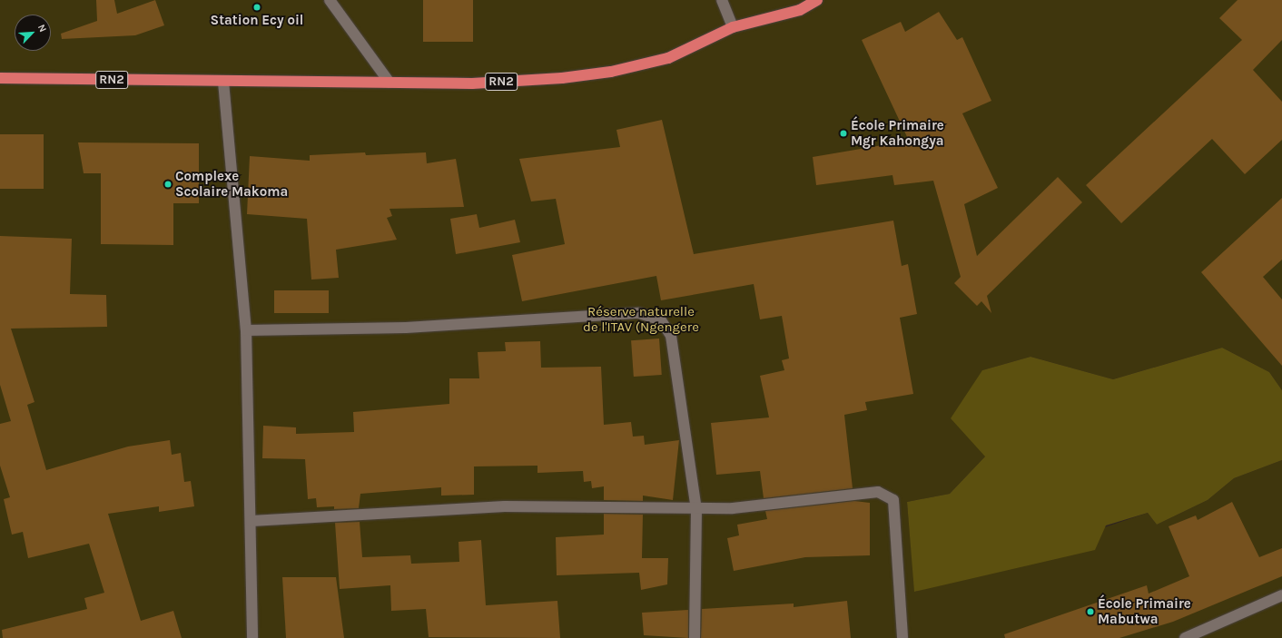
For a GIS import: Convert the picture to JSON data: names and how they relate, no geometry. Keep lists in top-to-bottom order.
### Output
{
  "streets": {
    "highway": ["RN2"]
  },
  "parks": ["Réserve naturelle de l'ITAV (Ngengere"],
  "places": [
    "Station Ecy oil",
    "École Primaire Mgr Kahongya",
    "Complexe Scolaire Makoma",
    "École Primaire Mabutwa"
  ],
  "north": "top right"
}
